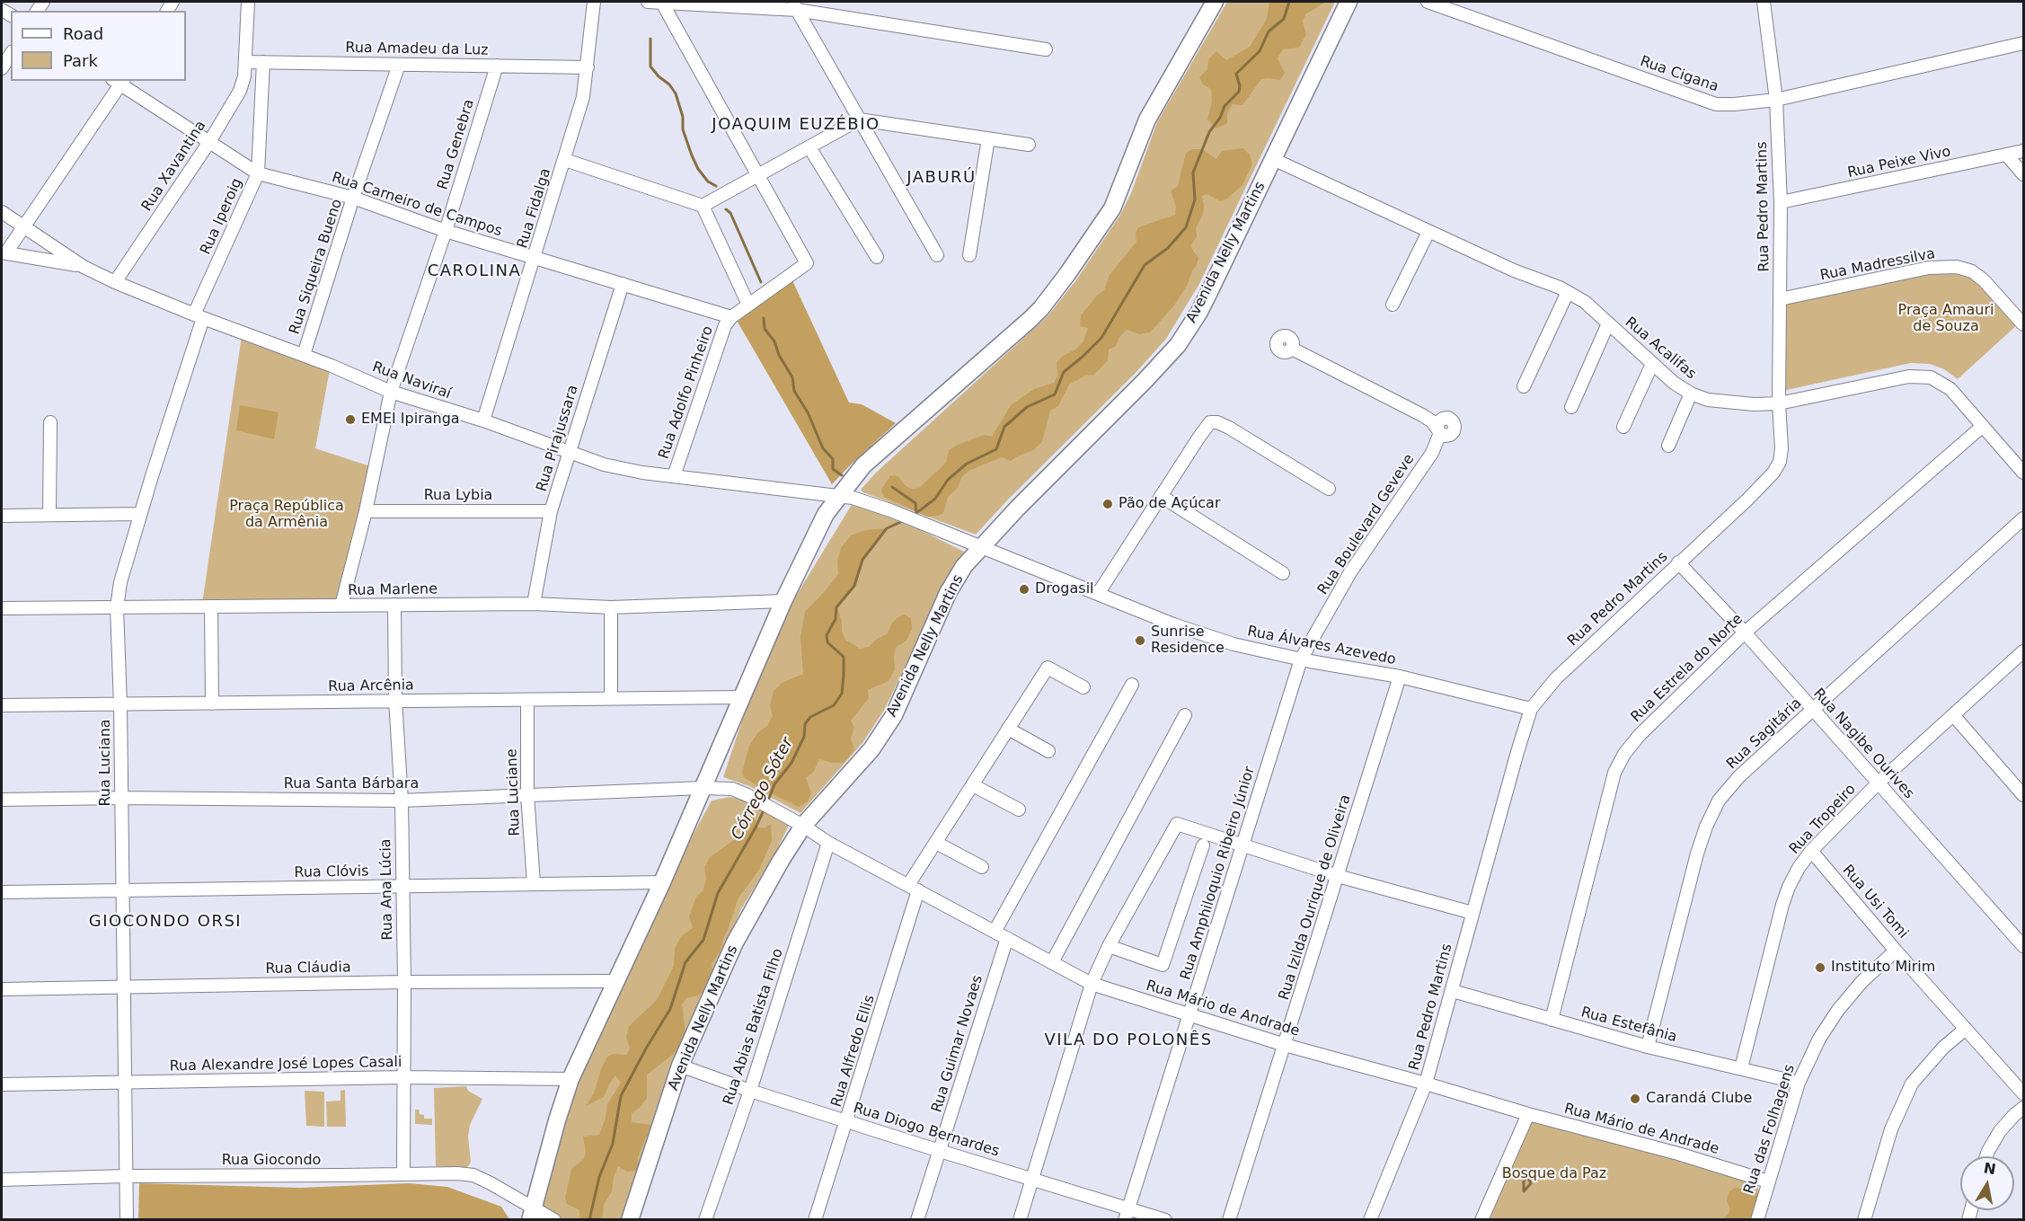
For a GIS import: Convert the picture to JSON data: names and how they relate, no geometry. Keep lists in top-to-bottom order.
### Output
{
  "streets": {
    "main road": ["Avenida Nelly Martins"],
    "street": [
      "Rua Amadeu da Luz",
      "Rua Cigana",
      "Rua Genebra",
      "Rua Peixe Vivo",
      "Rua Xavantina",
      "Rua Carneiro de Campos",
      "Rua Pedro Martins",
      "Rua Fidalga",
      "Rua Iperoig",
      "Rua Madressilva",
      "Rua Siqueira Bueno",
      "Rua Acalifas",
      "Rua Naviraí",
      "Rua Adolfo Pinheiro",
      "Rua Pirajussara",
      "Rua Lybia",
      "Rua Boulevard Geveve",
      "Rua Marlene",
      "Rua Álvares Azevedo",
      "Rua Estrela do Norte",
      "Rua Arcênia",
      "Rua Sagitária",
      "Rua Nagibe Ourives",
      "Rua Luciana",
      "Rua Santa Bárbara",
      "Rua Luciane",
      "Rua Tropeiro",
      "Rua Clóvis",
      "Rua Amphiloquio Ribeiro Júnior",
      "Rua Ana Lúcia",
      "Rua Izilda Ourique de Oliveira",
      "Rua Usi Tomi",
      "Rua Cláudia",
      "Rua Mário de Andrade",
      "Rua Estefânia",
      "Rua Abias Batista Filho",
      "Rua Guimar Novaes",
      "Rua Alfredo Ellis",
      "Rua Alexandre José Lopes Casali",
      "Rua das Folhagens",
      "Rua Diogo Bernardes",
      "Rua Giocondo"
    ]
  },
  "crossings": [
    ["Rua Amadeu da Luz", "Rua Genebra"],
    ["Rua Amadeu da Luz", "Rua Xavantina"],
    ["Rua Amadeu da Luz", "Rua Fidalga"],
    ["Rua Amadeu da Luz", "Rua Iperoig"],
    ["Rua Amadeu da Luz", "Rua Siqueira Bueno"],
    ["Rua Cigana", "Rua Pedro Martins"],
    ["Rua Genebra", "Rua Carneiro de Campos"],
    ["Rua Genebra", "Rua Naviraí"],
    ["Rua Genebra", "Rua Lybia"],
    ["Rua Genebra", "Rua Marlene"],
    ["Rua Peixe Vivo", "Rua Pedro Martins"],
    ["Rua Xavantina", "Rua Carneiro de Campos"],
    ["Rua Xavantina", "Rua Naviraí"],
    ["Rua Carneiro de Campos", "Rua Fidalga"],
    ["Rua Carneiro de Campos", "Rua Iperoig"],
    ["Rua Carneiro de Campos", "Rua Siqueira Bueno"],
    ["Rua Carneiro de Campos", "Rua Adolfo Pinheiro"],
    ["Rua Carneiro de Campos", "Rua Pirajussara"],
    ["Rua Pedro Martins", "Rua Madressilva"],
    ["Rua Pedro Martins", "Rua Acalifas"],
    ["Rua Pedro Martins", "Rua Álvares Azevedo"],
    ["Rua Pedro Martins", "Rua Nagibe Ourives"],
    ["Rua Pedro Martins", "Rua Mário de Andrade"],
    ["Rua Pedro Martins", "Rua Estefânia"],
    ["Rua Fidalga", "Rua Naviraí"],
    ["Rua Iperoig", "Rua Naviraí"],
    ["Rua Iperoig", "Rua Luciana"],
    ["Avenida Nelly Martins", "Rua Acalifas"],
    ["Avenida Nelly Martins", "Rua Álvares Azevedo"],
    ["Avenida Nelly Martins", "Rua Mário de Andrade"],
    ["Avenida Nelly Martins", "Rua Diogo Bernardes"],
    ["Rua Siqueira Bueno", "Rua Naviraí"],
    ["Rua Acalifas", "Rua Estrela do Norte"],
    ["Rua Naviraí", "Rua Adolfo Pinheiro"],
    ["Rua Naviraí", "Rua Pirajussara"],
    ["Rua Naviraí", "Rua Álvares Azevedo"],
    ["Rua Naviraí", "Rua Luciana"],
    ["Rua Pirajussara", "Rua Lybia"],
    ["Rua Pirajussara", "Rua Marlene"],
    ["Rua Boulevard Geveve", "Rua Álvares Azevedo"],
    ["Rua Boulevard Geveve", "Rua Amphiloquio Ribeiro Júnior"],
    ["Rua Marlene", "Rua Luciana"],
    ["Rua Marlene", "Rua Ana Lúcia"],
    ["Rua Álvares Azevedo", "Rua Amphiloquio Ribeiro Júnior"],
    ["Rua Álvares Azevedo", "Rua Izilda Ourique de Oliveira"],
    ["Rua Estrela do Norte", "Rua Nagibe Ourives"],
    ["Rua Estrela do Norte", "Rua Estefânia"],
    ["Rua Arcênia", "Rua Luciana"],
    ["Rua Arcênia", "Rua Luciane"],
    ["Rua Arcênia", "Rua Ana Lúcia"],
    ["Rua Sagitária", "Rua Nagibe Ourives"],
    ["Rua Sagitária", "Rua Estefânia"],
    ["Rua Nagibe Ourives", "Rua Tropeiro"],
    ["Rua Luciana", "Rua Santa Bárbara"],
    ["Rua Luciana", "Rua Clóvis"],
    ["Rua Luciana", "Rua Cláudia"],
    ["Rua Luciana", "Rua Alexandre José Lopes Casali"],
    ["Rua Luciana", "Rua Giocondo"],
    ["Rua Santa Bárbara", "Rua Luciane"],
    ["Rua Santa Bárbara", "Rua Ana Lúcia"],
    ["Rua Santa Bárbara", "Rua Mário de Andrade"],
    ["Rua Luciane", "Rua Clóvis"],
    ["Rua Tropeiro", "Rua Usi Tomi"],
    ["Rua Tropeiro", "Rua Estefânia"],
    ["Rua Clóvis", "Rua Ana Lúcia"],
    ["Rua Amphiloquio Ribeiro Júnior", "Rua Mário de Andrade"],
    ["Rua Amphiloquio Ribeiro Júnior", "Rua Diogo Bernardes"],
    ["Rua Ana Lúcia", "Rua Cláudia"],
    ["Rua Ana Lúcia", "Rua Alexandre José Lopes Casali"],
    ["Rua Ana Lúcia", "Rua Giocondo"],
    ["Rua Izilda Ourique de Oliveira", "Rua Mário de Andrade"],
    ["Rua Usi Tomi", "Rua das Folhagens"],
    ["Rua Mário de Andrade", "Rua Abias Batista Filho"],
    ["Rua Mário de Andrade", "Rua Guimar Novaes"],
    ["Rua Mário de Andrade", "Rua Alfredo Ellis"],
    ["Rua Mário de Andrade", "Rua das Folhagens"],
    ["Rua Estefânia", "Rua das Folhagens"],
    ["Rua Abias Batista Filho", "Rua Diogo Bernardes"],
    ["Rua Guimar Novaes", "Rua Diogo Bernardes"],
    ["Rua Alfredo Ellis", "Rua Diogo Bernardes"]
  ],
  "districts": [
    "JOAQUIM EUZÉBIO",
    "JABURÚ",
    "CAROLINA",
    "GIOCONDO ORSI",
    "VILA DO POLONÊS"
  ],
  "water": ["Córrego Sóter"],
  "parks": ["Praça Amauri de Souza", "Praça República da Armênia", "Bosque da Paz"],
  "places": [
    "EMEI Ipiranga",
    "Pão de Açúcar",
    "Drogasil",
    "Sunrise Residence",
    "Instituto Mirim",
    "Carandá Clube"
  ],
  "legend": ["Road", "Park"],
  "north": "top"
}
